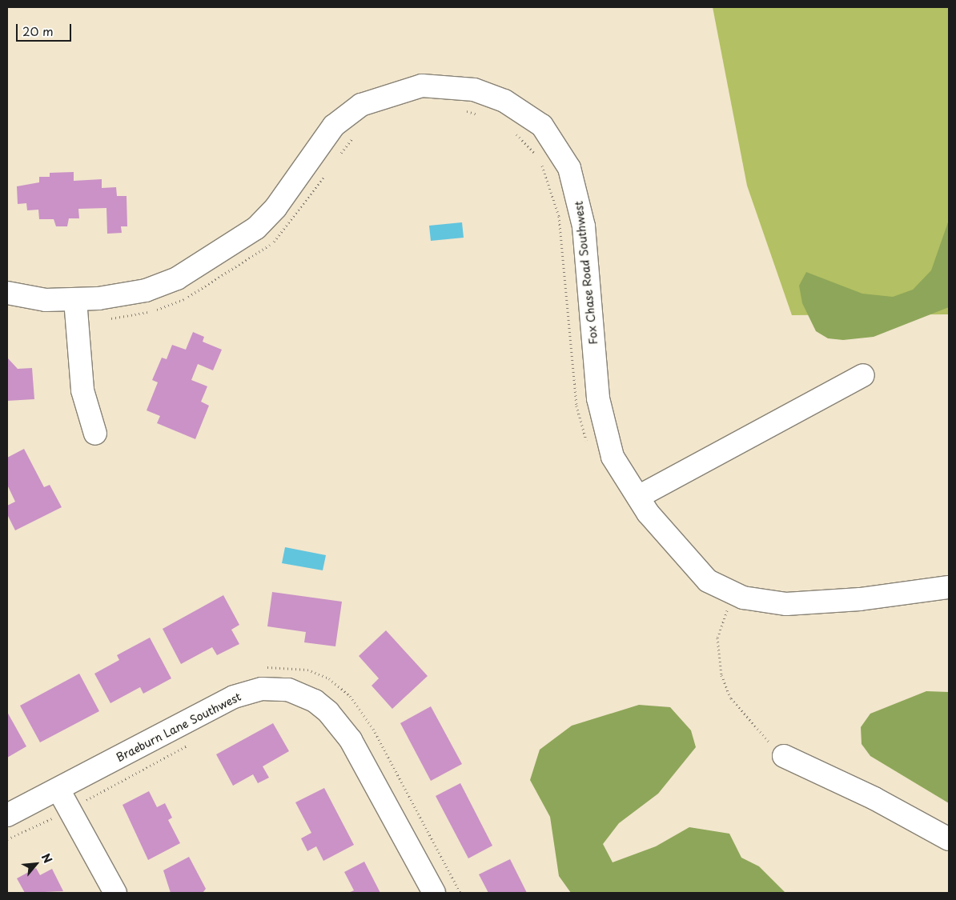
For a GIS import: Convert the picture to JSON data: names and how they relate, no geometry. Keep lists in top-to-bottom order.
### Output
{
  "streets": {
    "street": ["Fox Chase Road Southwest", "Braeburn Lane Southwest"]
  },
  "scale_bar": "20 m",
  "north": "top right"
}
